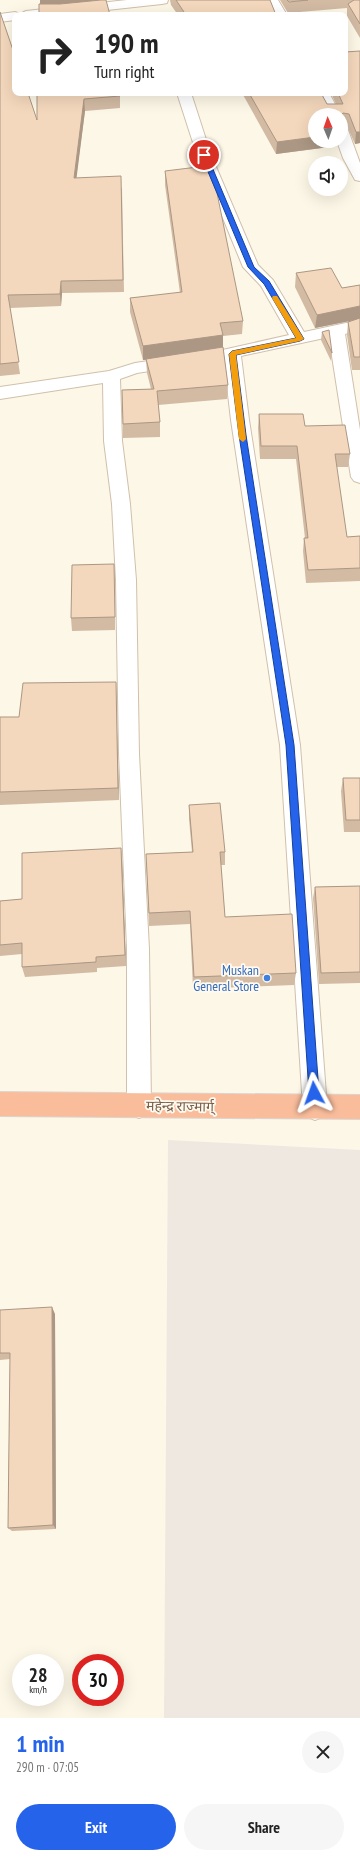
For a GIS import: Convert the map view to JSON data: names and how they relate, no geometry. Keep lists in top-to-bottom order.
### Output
{
  "streets": {
    "highway": ["महेन्द्र राज्मार्ग्"]
  },
  "places": ["Muskan General Store"],
  "north": "top",
  "page": {
    "turn": ["190 m", "Turn right"],
    "speed": "28 km/h",
    "limit": "30",
    "heading": ["1 min", "290 m · 07:05"],
    "buttons": ["Exit", "Share"]
  }
}
